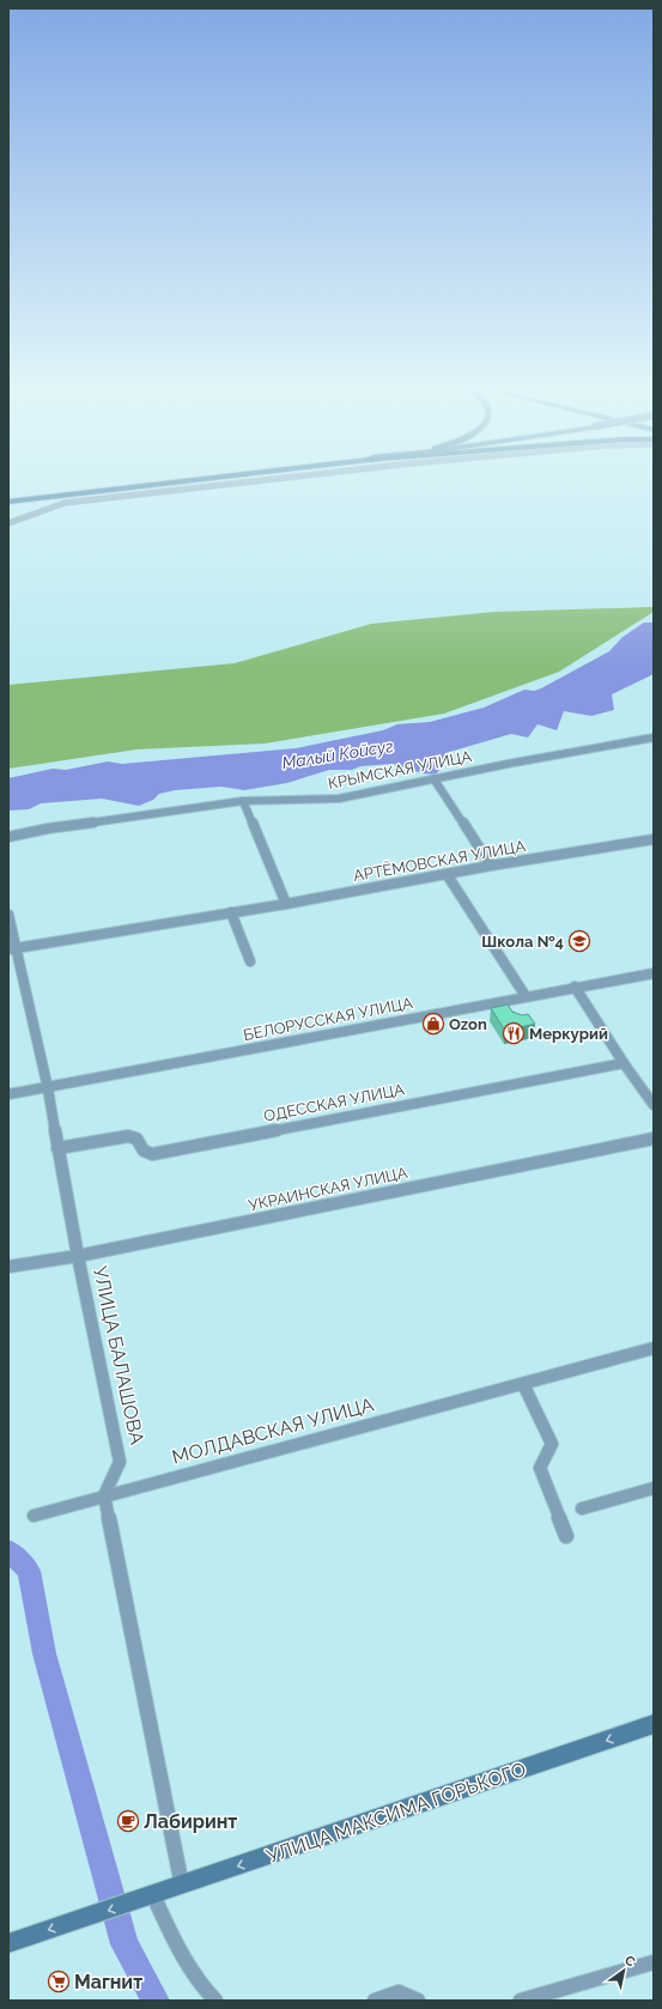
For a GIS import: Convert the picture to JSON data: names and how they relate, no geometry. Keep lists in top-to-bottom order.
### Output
{
  "streets": {
    "main road": ["УЛИЦА МАКСИМА ГОРЬКОГО"],
    "street": [
      "КРЫМСКАЯ УЛИЦА",
      "АРТЁМОВСКАЯ УЛИЦА",
      "БЕЛОРУССКАЯ УЛИЦА",
      "ОДЕССКАЯ УЛИЦА",
      "УКРАИНСКАЯ УЛИЦА",
      "УЛИЦА БАЛАШОВА",
      "МОЛДАВСКАЯ УЛИЦА"
    ]
  },
  "crossings": [
    ["АРТЁМОВСКАЯ УЛИЦА", "УЛИЦА БАЛАШОВА"],
    ["БЕЛОРУССКАЯ УЛИЦА", "УЛИЦА БАЛАШОВА"],
    ["ОДЕССКАЯ УЛИЦА", "УЛИЦА БАЛАШОВА"],
    ["УКРАИНСКАЯ УЛИЦА", "УЛИЦА БАЛАШОВА"],
    ["УЛИЦА БАЛАШОВА", "МОЛДАВСКАЯ УЛИЦА"]
  ],
  "one_way": ["УЛИЦА МАКСИМА ГОРЬКОГО"],
  "water": ["Малый Койсуг"],
  "places": {
    "school or university": ["Школа №4"],
    "shop": ["Ozon"],
    "restaurant": ["Меркурий"],
    "cafe": ["Лабиринт"],
    "supermarket": ["Магнит"]
  },
  "north": "top right"
}
